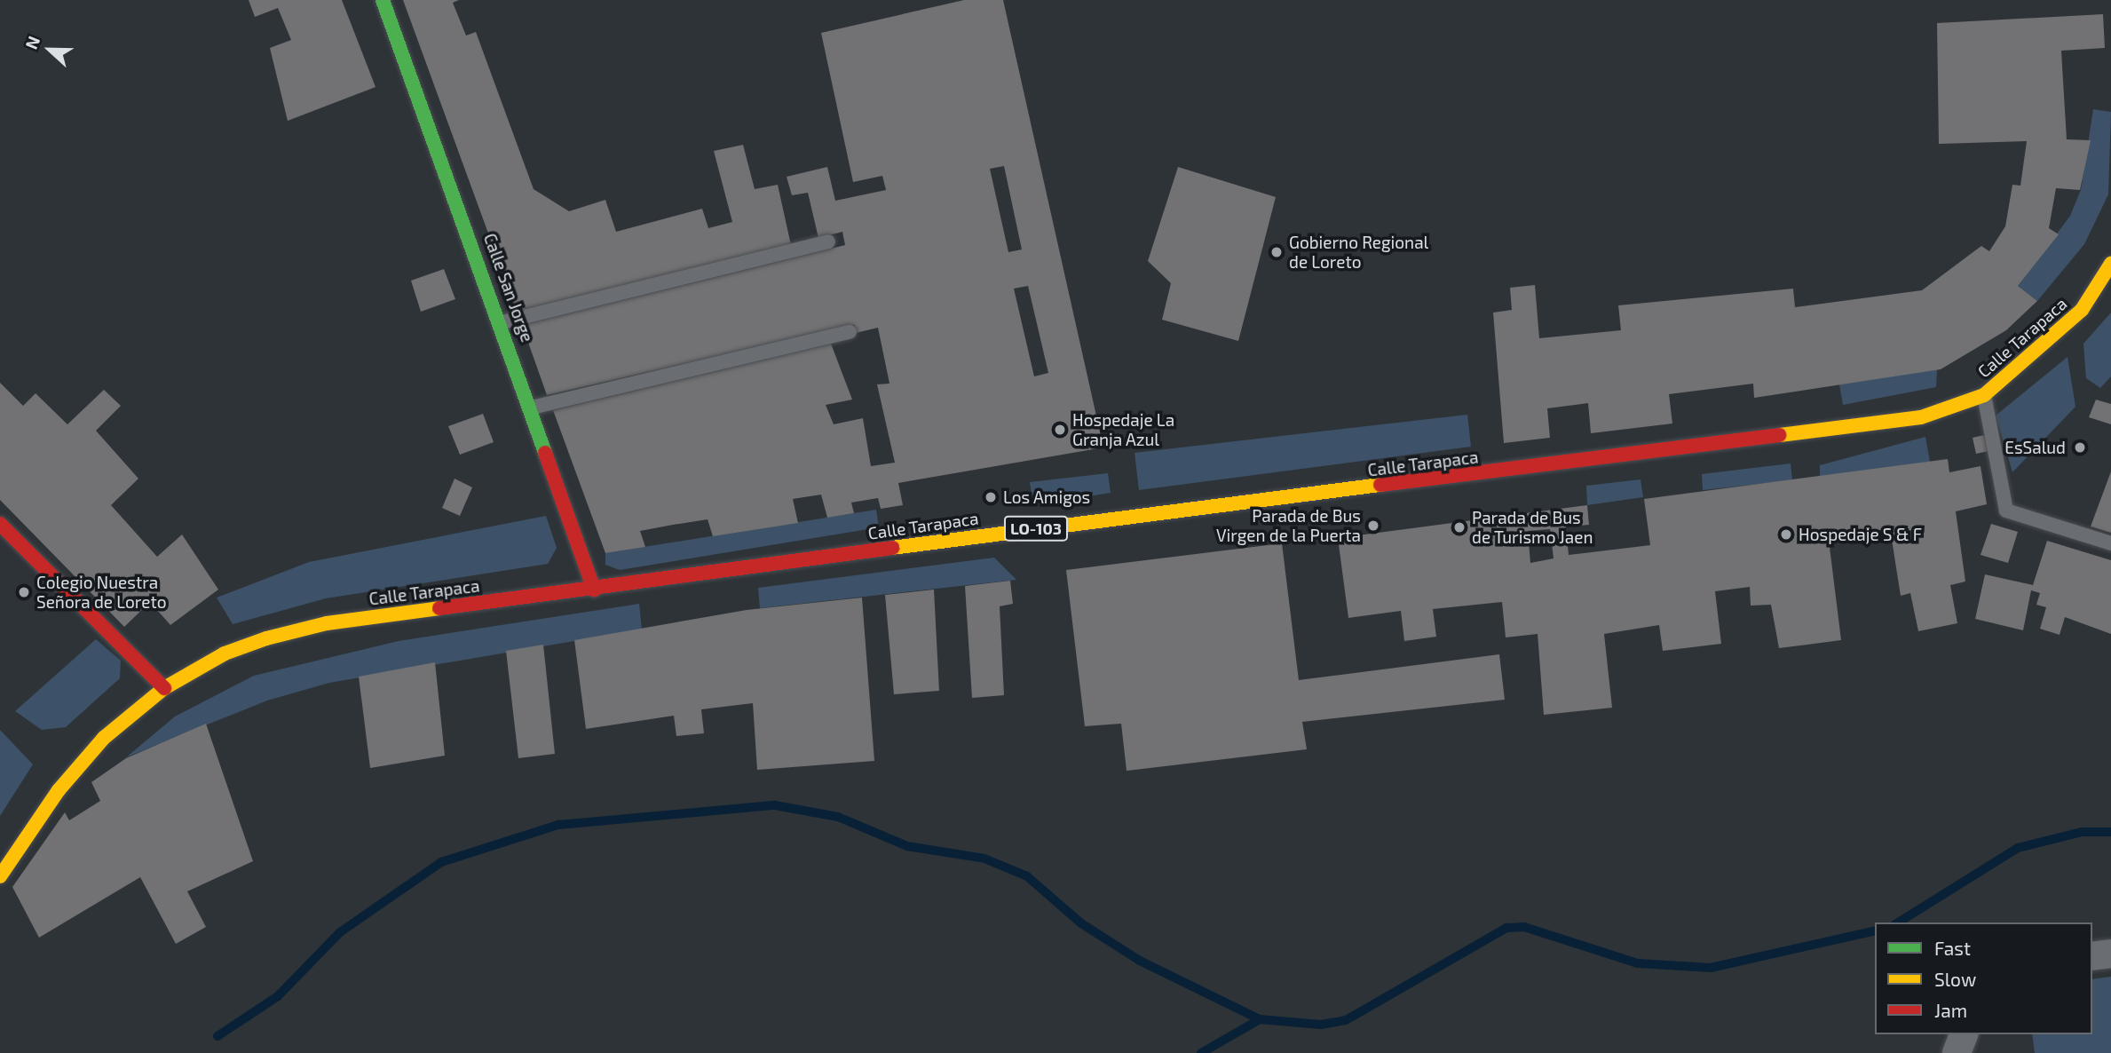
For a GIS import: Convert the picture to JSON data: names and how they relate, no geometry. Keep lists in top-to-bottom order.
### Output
{
  "streets": {
    "main road": ["Calle San Jorge", "Calle Tarapaca", "LO-103"]
  },
  "crossings": [
    ["Calle San Jorge", "Calle Tarapaca"]
  ],
  "places": [
    "Gobierno Regional de Loreto",
    "Hospedaje La Granja Azul",
    "EsSalud",
    "Los Amigos",
    "Parada de Bus Virgen de la Puerta",
    "Parada de Bus de Turismo Jaen",
    "Hospedaje S & F",
    "Colegio Nuestra Señora de Loreto"
  ],
  "legend": ["Fast", "Slow", "Jam"],
  "north": "left"
}
